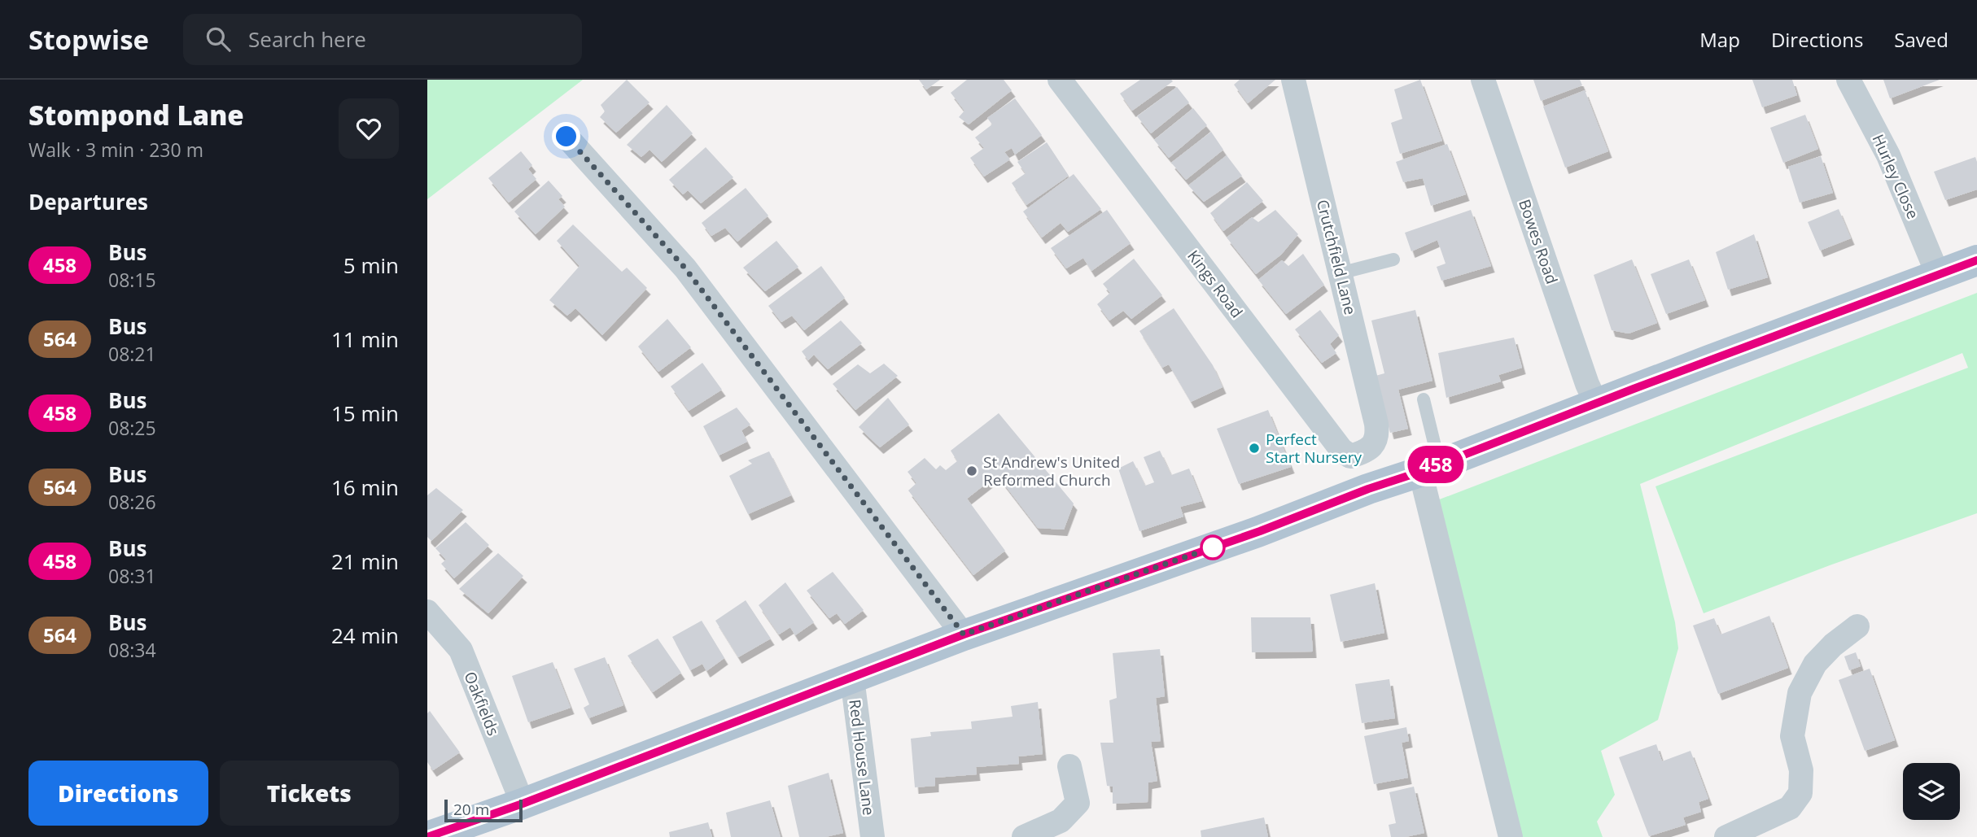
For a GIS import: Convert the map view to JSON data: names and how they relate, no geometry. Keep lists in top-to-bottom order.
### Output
{
  "streets": {
    "street": [
      "Hurley Close",
      "Bowes Road",
      "Crutchfield Lane",
      "Kings Road",
      "Oakfields",
      "Red House Lane"
    ]
  },
  "crossings": [
    ["Crutchfield Lane", "Kings Road"]
  ],
  "places": ["Perfect Start Nursery", "St Andrew's United Reformed Church"],
  "lines": ["bus line 458"],
  "scale_bar": "20 m",
  "page": {
    "header": "Stopwise",
    "search": "Search here",
    "nav": ["Map", "Directions", "Saved"],
    "heading": [
      ["Stompond Lane", "Walk · 3 min · 230 m"],
      "Departures"
    ],
    "on_map": "458",
    "list": [
      {
        "mark": "458",
        "name": "Bus",
        "note": "08:15",
        "value": "5 min"
      },
      {
        "mark": "564",
        "name": "Bus",
        "note": "08:21",
        "value": "11 min"
      },
      {
        "mark": "458",
        "name": "Bus",
        "note": "08:25",
        "value": "15 min"
      },
      {
        "mark": "564",
        "name": "Bus",
        "note": "08:26",
        "value": "16 min"
      },
      {
        "mark": "458",
        "name": "Bus",
        "note": "08:31",
        "value": "21 min"
      },
      {
        "mark": "564",
        "name": "Bus",
        "note": "08:34",
        "value": "24 min"
      }
    ],
    "buttons": ["Directions", "Tickets"],
    "scale": "20 m"
  }
}
